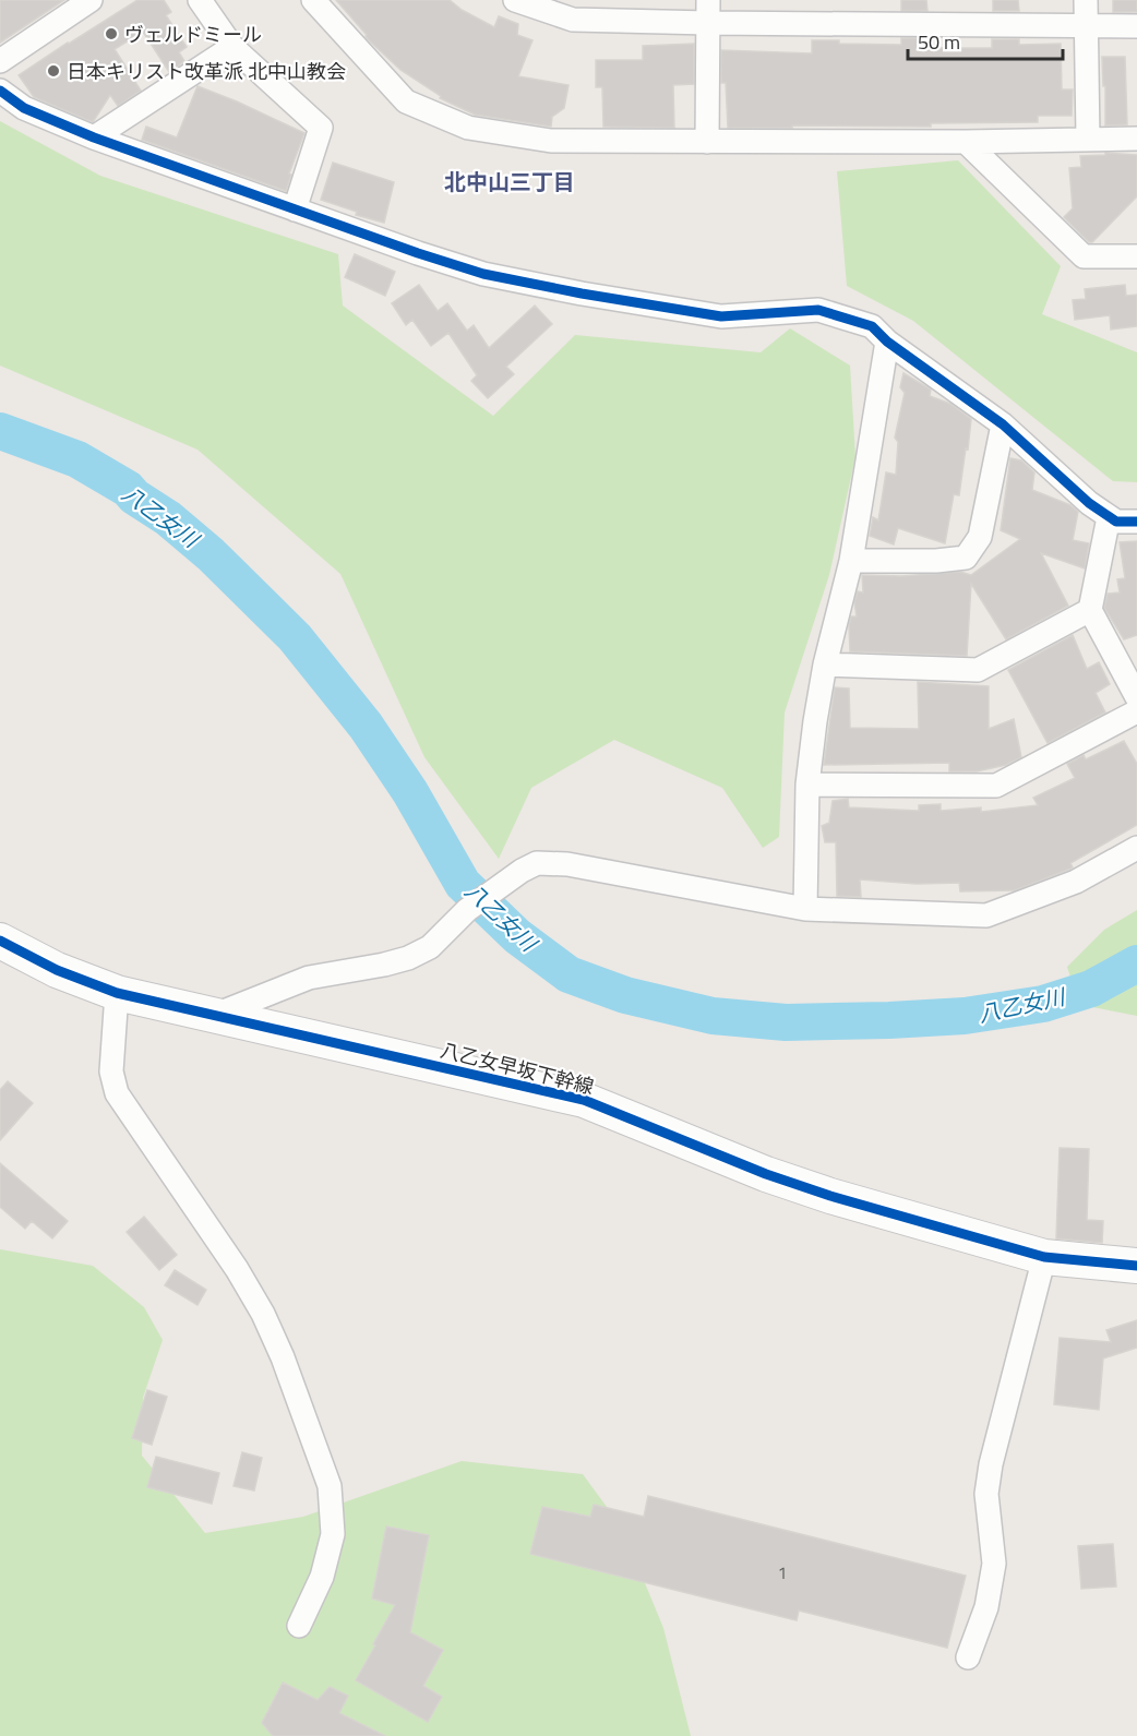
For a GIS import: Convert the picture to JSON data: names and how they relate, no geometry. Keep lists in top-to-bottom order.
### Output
{
  "streets": {
    "street": ["八乙女早坂下幹線"]
  },
  "districts": ["北中山三丁目"],
  "water": ["八乙女川"],
  "places": ["ヴェルドミール", "日本キリスト改革派 北中山教会"],
  "house_numbers": ["1"],
  "scale_bar": "50 m"
}
